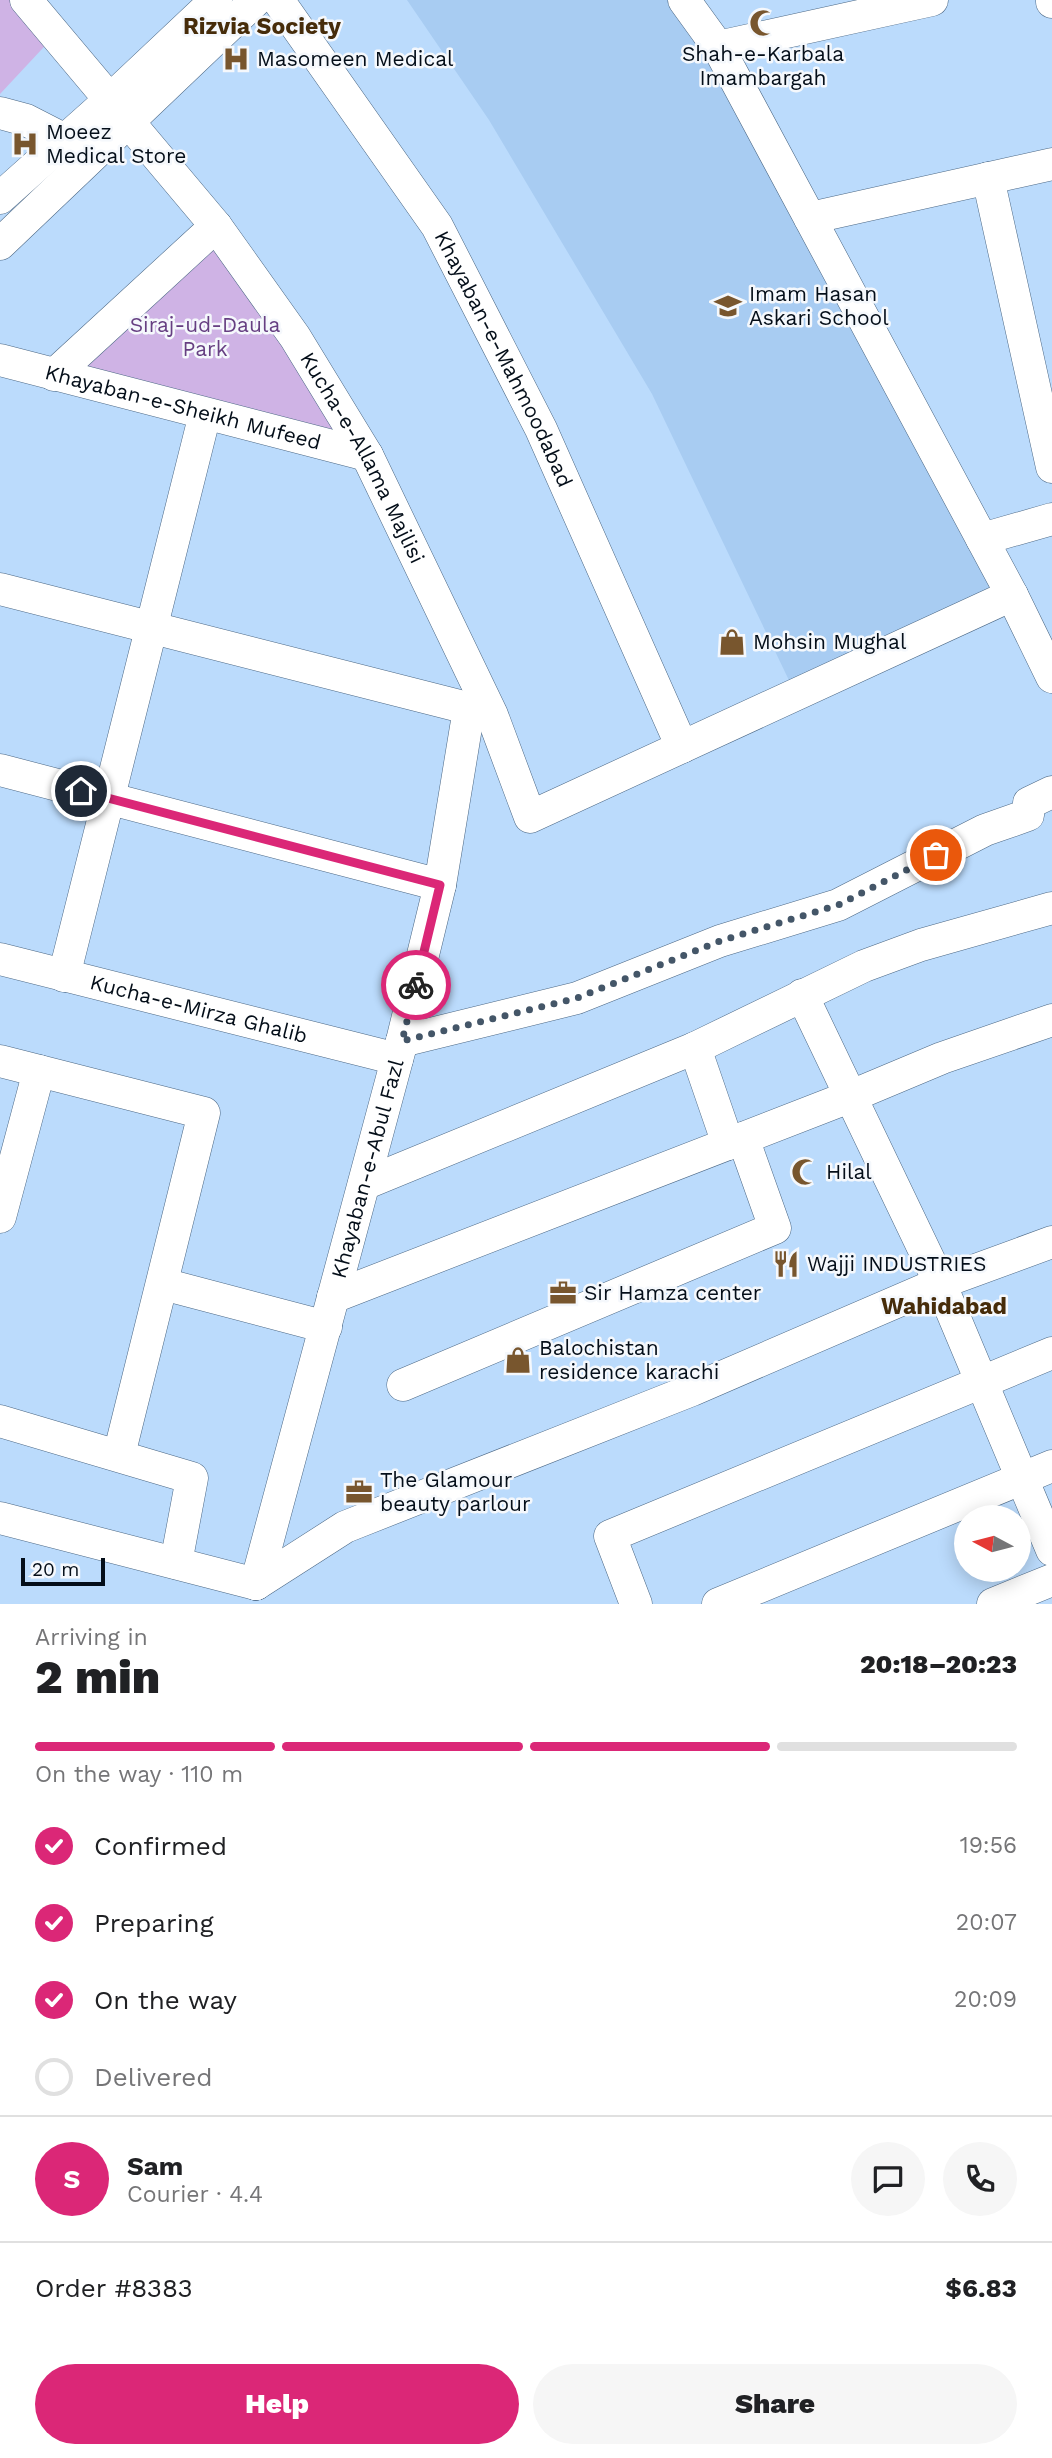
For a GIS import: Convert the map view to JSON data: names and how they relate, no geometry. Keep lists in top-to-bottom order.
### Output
{
  "streets": {
    "street": [
      "Khayaban-e-Mahmoodabad",
      "Khayaban-e-Sheikh Mufeed",
      "Kucha-e-Allama Majlisi",
      "Kucha-e-Mirza Ghalib",
      "Khayaban-e-Abul Fazl"
    ]
  },
  "crossings": [
    ["Khayaban-e-Mahmoodabad", "Kucha-e-Allama Majlisi"],
    ["Khayaban-e-Sheikh Mufeed", "Kucha-e-Allama Majlisi"],
    ["Kucha-e-Allama Majlisi", "Khayaban-e-Abul Fazl"],
    ["Kucha-e-Mirza Ghalib", "Khayaban-e-Abul Fazl"]
  ],
  "districts": ["Rizvia Society", "Wahidabad"],
  "parks": ["Siraj-ud-Daula Park"],
  "places": {
    "mosque": ["Shah-e-Karbala Imambargah", "Hilal"],
    "hospital": ["Masomeen Medical", "Moeez Medical Store"],
    "school or university": ["Imam Hasan Askari School"],
    "shop": ["Mohsin Mughal", "Balochistan residence karachi"],
    "restaurant": ["Wajji INDUSTRIES"],
    "office": ["Sir Hamza center", "The Glamour beauty parlour"]
  },
  "scale_bar": "20 m",
  "north": "left",
  "page": {
    "scale": "20 m",
    "heading": ["2 min", "Arriving in", "20:18–20:23"],
    "panel": [
      "Sam",
      "Courier · 4.4",
      "Order #8383",
      "$6.83"
    ],
    "bar": "On the way · 110 m",
    "list": [
      ["Confirmed", "19:56"],
      ["Preparing", "20:07"],
      ["On the way", "20:09"],
      "Delivered"
    ],
    "round": "S",
    "buttons": ["Help", "Share"]
  }
}
